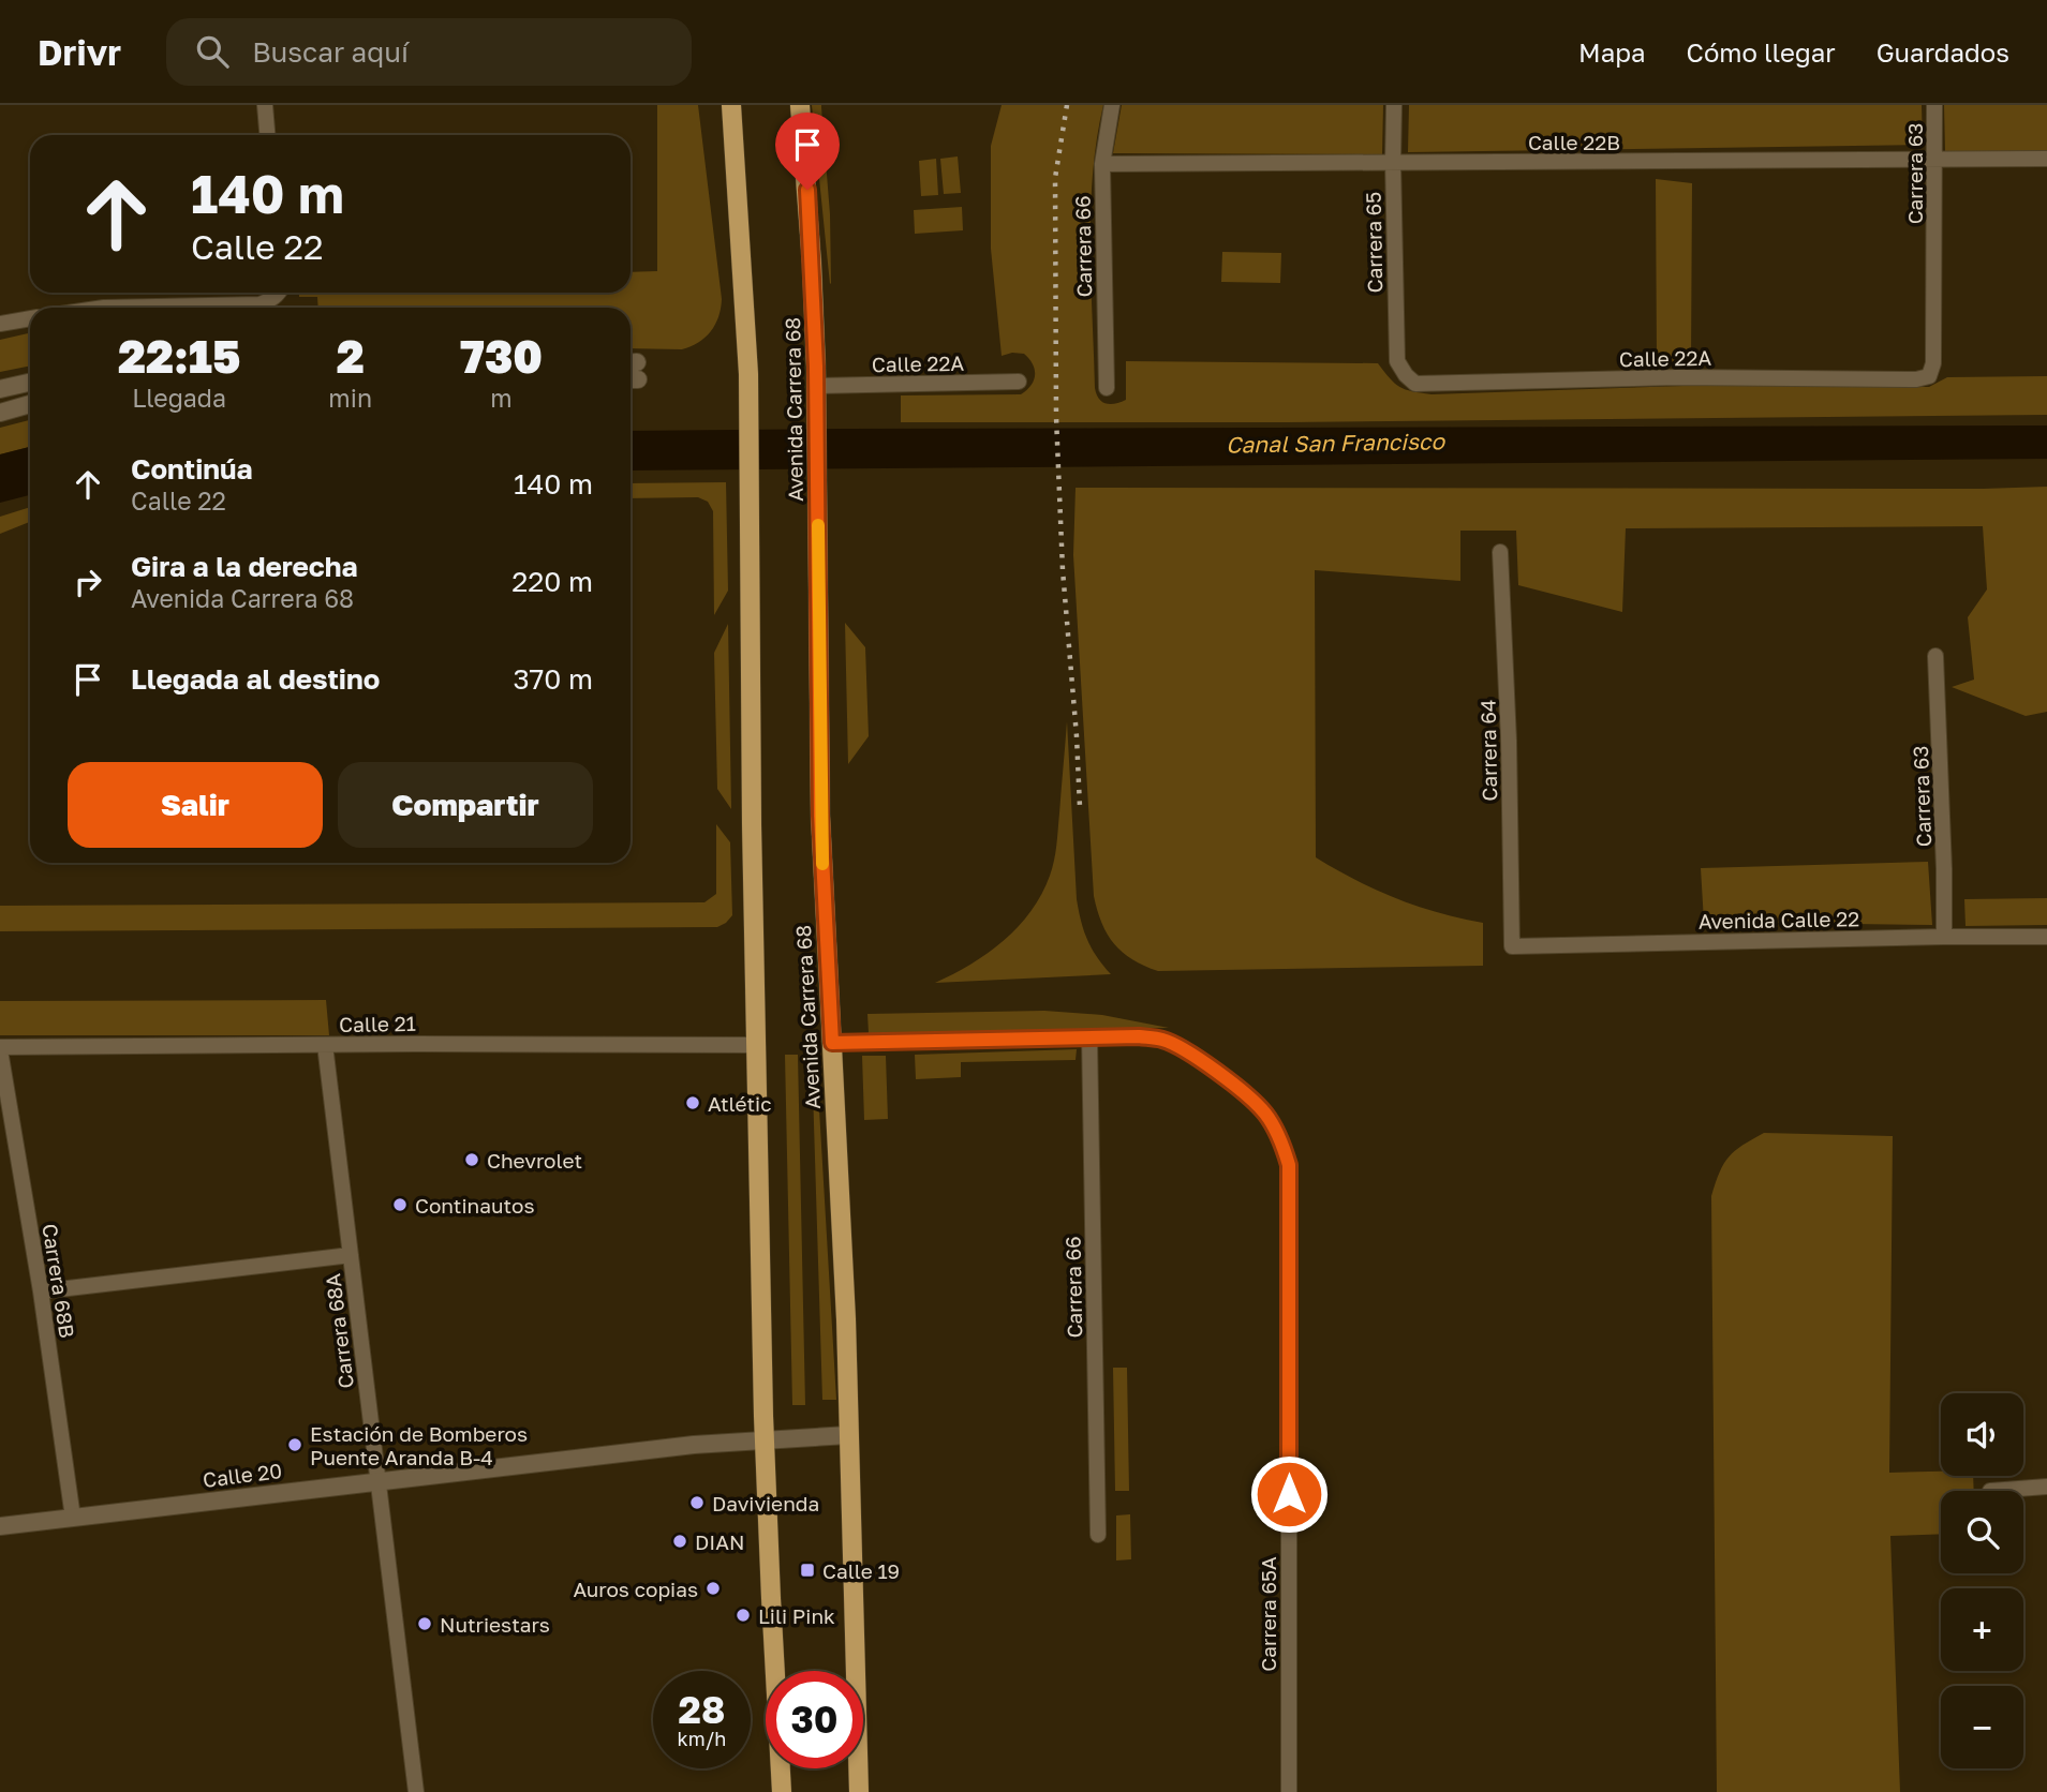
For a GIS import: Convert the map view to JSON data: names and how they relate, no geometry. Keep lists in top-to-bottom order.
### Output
{
  "streets": {
    "main road": ["Avenida Carrera 68"],
    "street": [
      "Calle 22B",
      "Carrera 63",
      "Carrera 65",
      "Carrera 66",
      "Calle 22A",
      "Carrera 64",
      "Avenida Calle 22",
      "Calle 21",
      "Carrera 68B",
      "Carrera 68A",
      "Calle 20",
      "Carrera 65A"
    ]
  },
  "crossings": [
    ["Calle 22B", "Carrera 63"],
    ["Calle 22B", "Carrera 65"],
    ["Calle 22B", "Carrera 66"],
    ["Carrera 63", "Calle 22A"],
    ["Carrera 63", "Avenida Calle 22"],
    ["Carrera 65", "Calle 22A"],
    ["Carrera 66", "Carrera 65A"],
    ["Calle 22A", "Avenida Carrera 68"],
    ["Avenida Carrera 68", "Calle 20"],
    ["Carrera 64", "Avenida Calle 22"],
    ["Calle 21", "Carrera 68B"],
    ["Calle 21", "Carrera 68A"],
    ["Carrera 68B", "Calle 20"],
    ["Carrera 68A", "Calle 20"]
  ],
  "water": ["Canal San Francisco"],
  "places": {
    "other": [
      "Atlétic",
      "Chevrolet",
      "Continautos",
      "Estación de Bomberos Puente Aranda B-4",
      "Davivienda",
      "DIAN",
      "Auros copias",
      "Lili Pink",
      "Nutriestars"
    ],
    "transit": ["Calle 19"]
  },
  "page": {
    "header": "Drivr",
    "search": "Buscar aquí",
    "nav": ["Mapa", "Cómo llegar", "Guardados"],
    "turn": ["140 m", "Calle 22"],
    "eta": [
      "22:15",
      "Llegada",
      "2",
      "min",
      "730",
      "m"
    ],
    "list": [
      {
        "name": "Continúa",
        "note": "Calle 22",
        "value": "140 m"
      },
      {
        "name": "Gira a la derecha",
        "note": "Avenida Carrera 68",
        "value": "220 m"
      },
      {
        "name": "Llegada al destino",
        "value": "370 m"
      }
    ],
    "buttons": ["Salir", "Compartir"],
    "map_buttons": ["+", "−"],
    "speed": "28 km/h",
    "limit": "30"
  }
}
